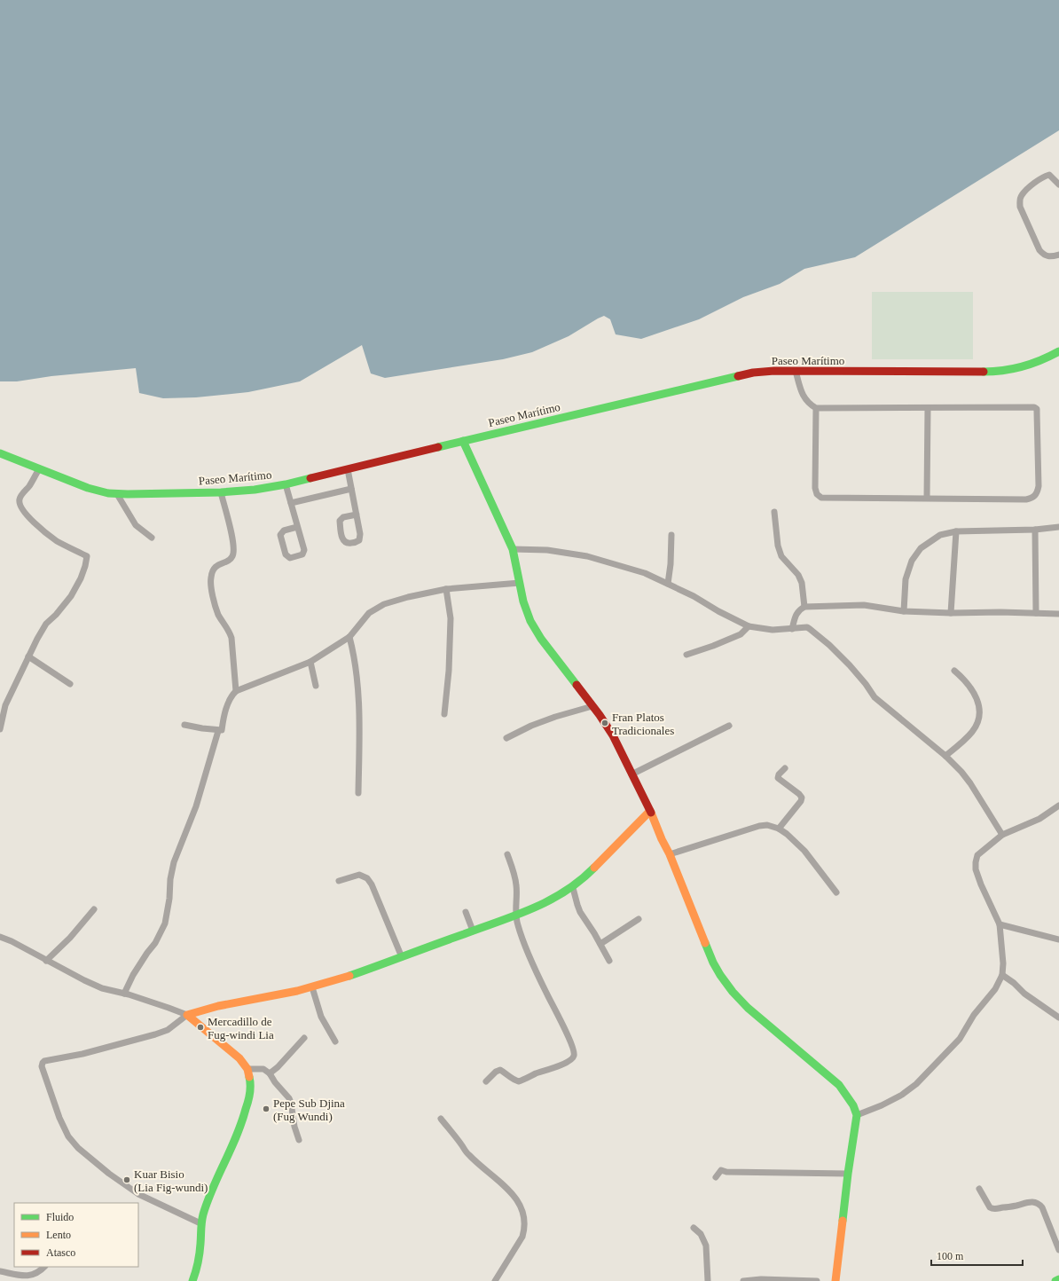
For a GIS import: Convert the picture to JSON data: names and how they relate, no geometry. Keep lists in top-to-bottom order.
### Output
{
  "streets": {
    "street": ["Paseo Marítimo"]
  },
  "places": [
    "Fran Platos Tradicionales",
    "Mercadillo de Fug-windi Lia",
    "Pepe Sub Djina (Fug Wundi)",
    "Kuar Bisio (Lia Fig-wundi)"
  ],
  "legend": ["Fluido", "Lento", "Atasco"],
  "scale_bar": "100 m"
}
